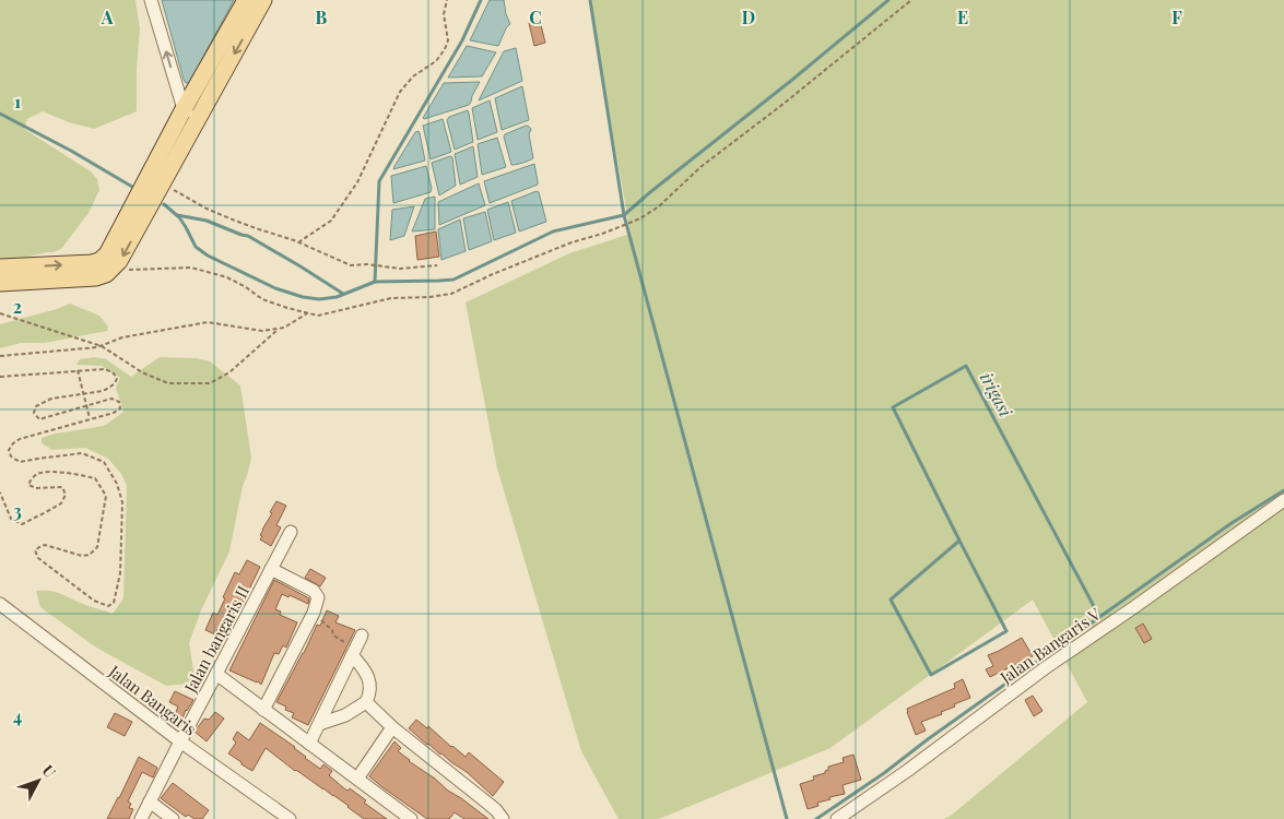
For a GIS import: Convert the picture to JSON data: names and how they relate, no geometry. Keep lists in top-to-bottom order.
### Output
{
  "streets": {
    "street": ["Jalan bangaris II", "Jalan Bangaris V", "Jalan Bangaris"]
  },
  "crossings": [
    ["Jalan bangaris II", "Jalan Bangaris"]
  ],
  "water": ["irigasi"],
  "north": "top right",
  "grid": {
    "columns": [
      "A",
      "B",
      "C",
      "D",
      "E",
      "F"
    ],
    "rows": [
      "1",
      "2",
      "3",
      "4"
    ]
  }
}
